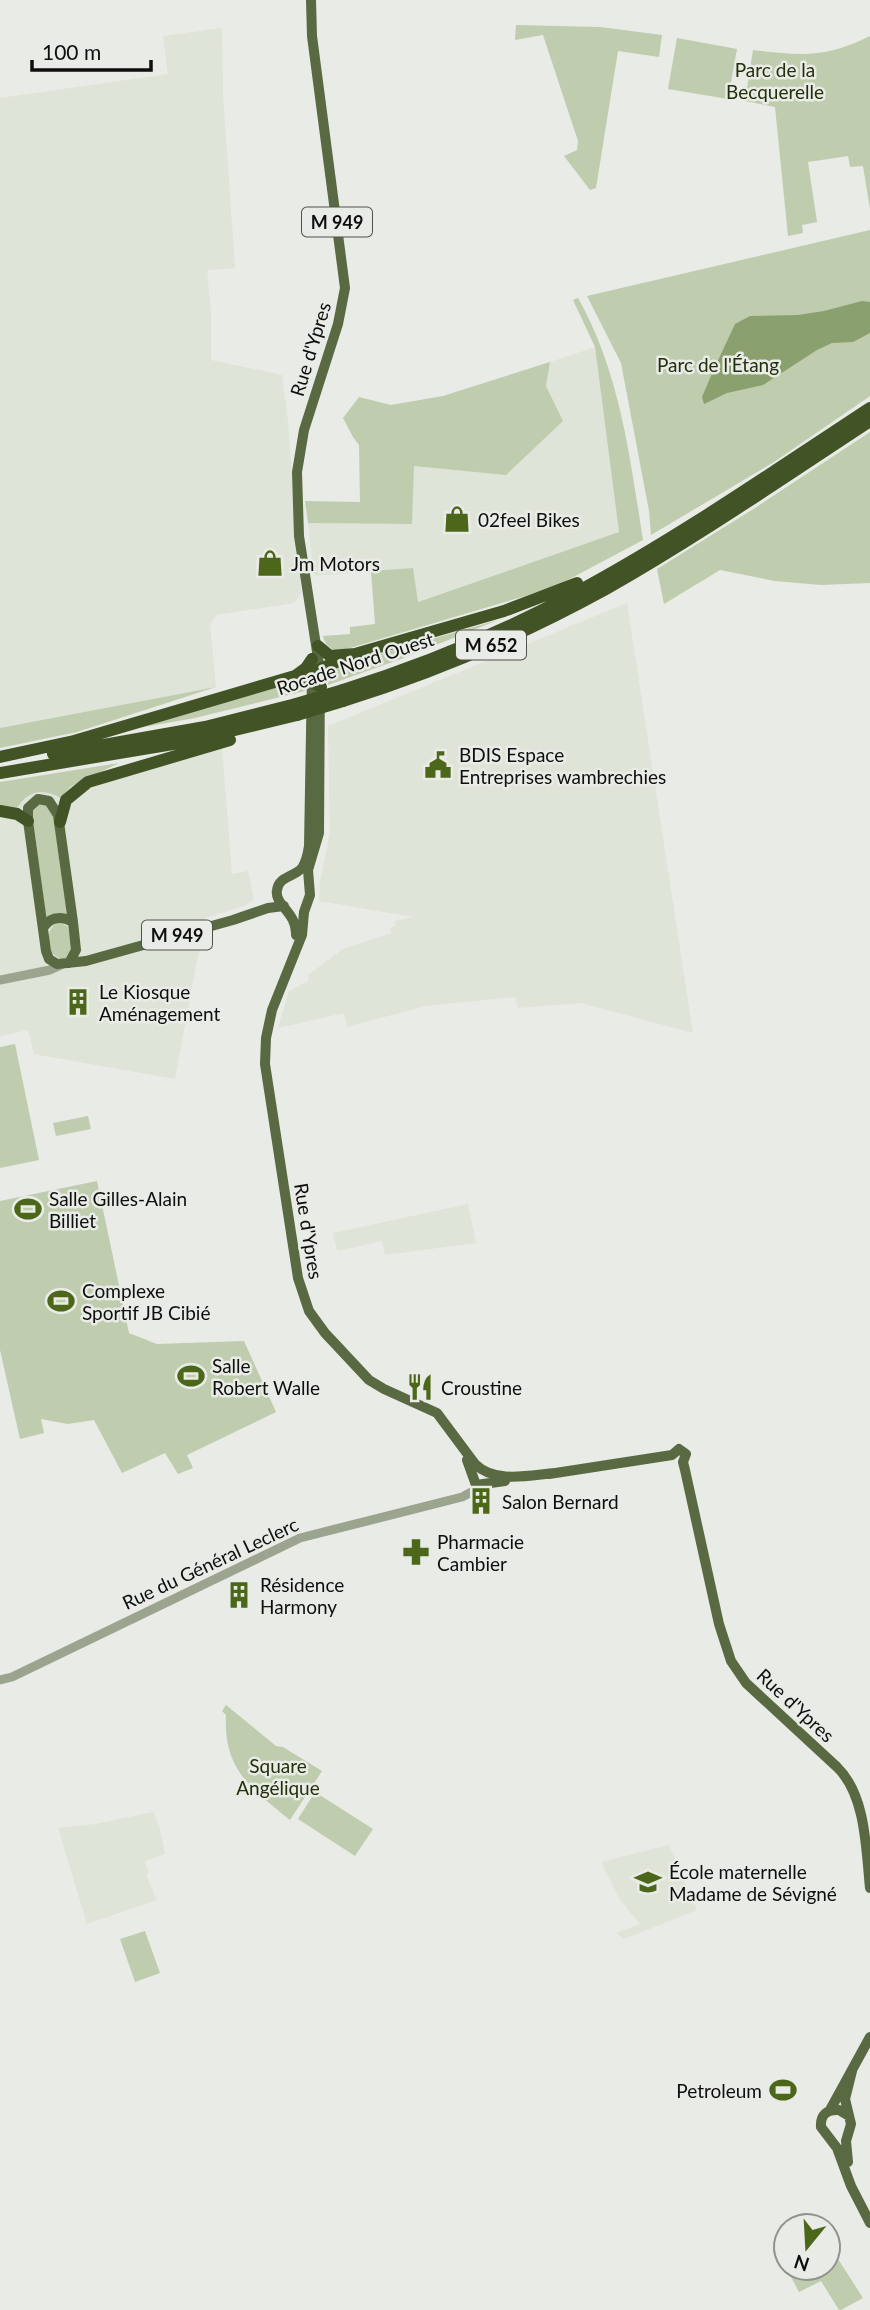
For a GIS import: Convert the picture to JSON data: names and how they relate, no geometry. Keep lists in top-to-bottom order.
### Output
{
  "streets": {
    "highway": ["M 652", "Rocade Nord Ouest"],
    "main road": ["M 949", "Rue d'Ypres"],
    "street": ["Rue du Général Leclerc"]
  },
  "crossings": [
    ["M 949", "Rue d'Ypres"],
    ["Rue d'Ypres", "Rue du Général Leclerc"]
  ],
  "parks": ["Parc de la Becquerelle", "Parc de l'Étang", "Square Angélique"],
  "places": {
    "shop": ["02feel Bikes", "Jm Motors"],
    "public building": ["BDIS Espace Entreprises wambrechies"],
    "building": ["Le Kiosque Aménagement", "Salon Bernard", "Résidence Harmony"],
    "sports": [
      "Salle Gilles-Alain Billiet",
      "Complexe Sportif JB Cibié",
      "Salle Robert Walle",
      "Petroleum"
    ],
    "restaurant": ["Croustine"],
    "pharmacy": ["Pharmacie Cambier"],
    "school or university": ["École maternelle Madame de Sévigné"]
  },
  "scale_bar": "100 m",
  "north": "bottom"
}
